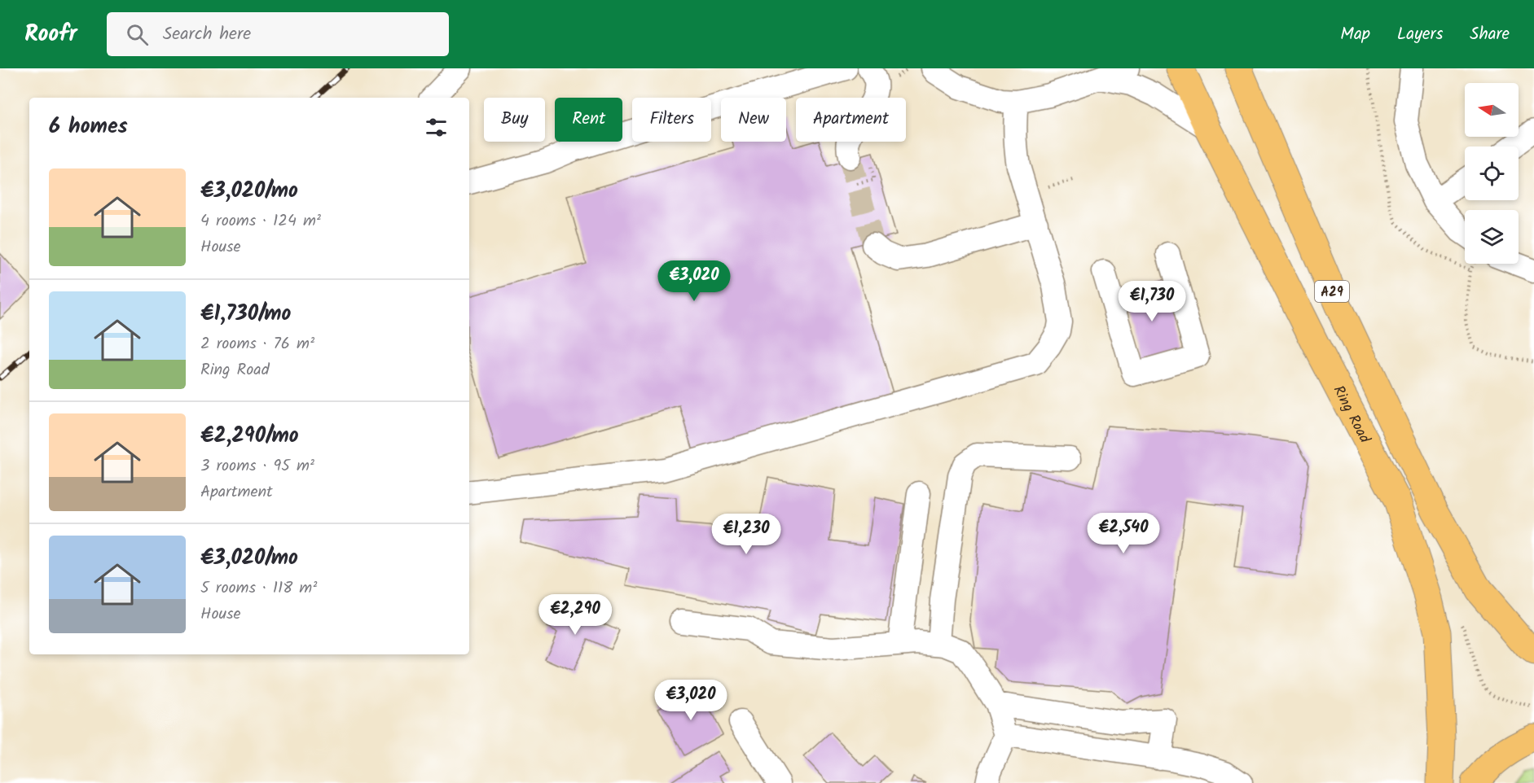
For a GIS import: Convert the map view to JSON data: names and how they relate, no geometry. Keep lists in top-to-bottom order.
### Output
{
  "streets": {
    "main road": ["A29", "Ring Road"]
  },
  "north": "left",
  "page": {
    "header": "Roofr",
    "search": "Search here",
    "nav": ["Map", "Layers", "Share"],
    "chip": [
      "Buy",
      "Rent",
      "Filters",
      "New",
      "Apartment"
    ],
    "heading": "6 homes",
    "list": [
      {
        "name": "€3,020/mo",
        "note": "4 rooms · 124 m² · House"
      },
      {
        "name": "€1,730/mo",
        "note": "2 rooms · 76 m² · Ring Road"
      },
      {
        "name": "€2,290/mo",
        "note": "3 rooms · 95 m² · Apartment"
      },
      {
        "name": "€3,020/mo",
        "note": "5 rooms · 118 m² · House"
      }
    ],
    "price": [
      "€3,020",
      "€1,730",
      "€2,540",
      "€1,230",
      "€2,290",
      "€3,020"
    ]
  }
}
